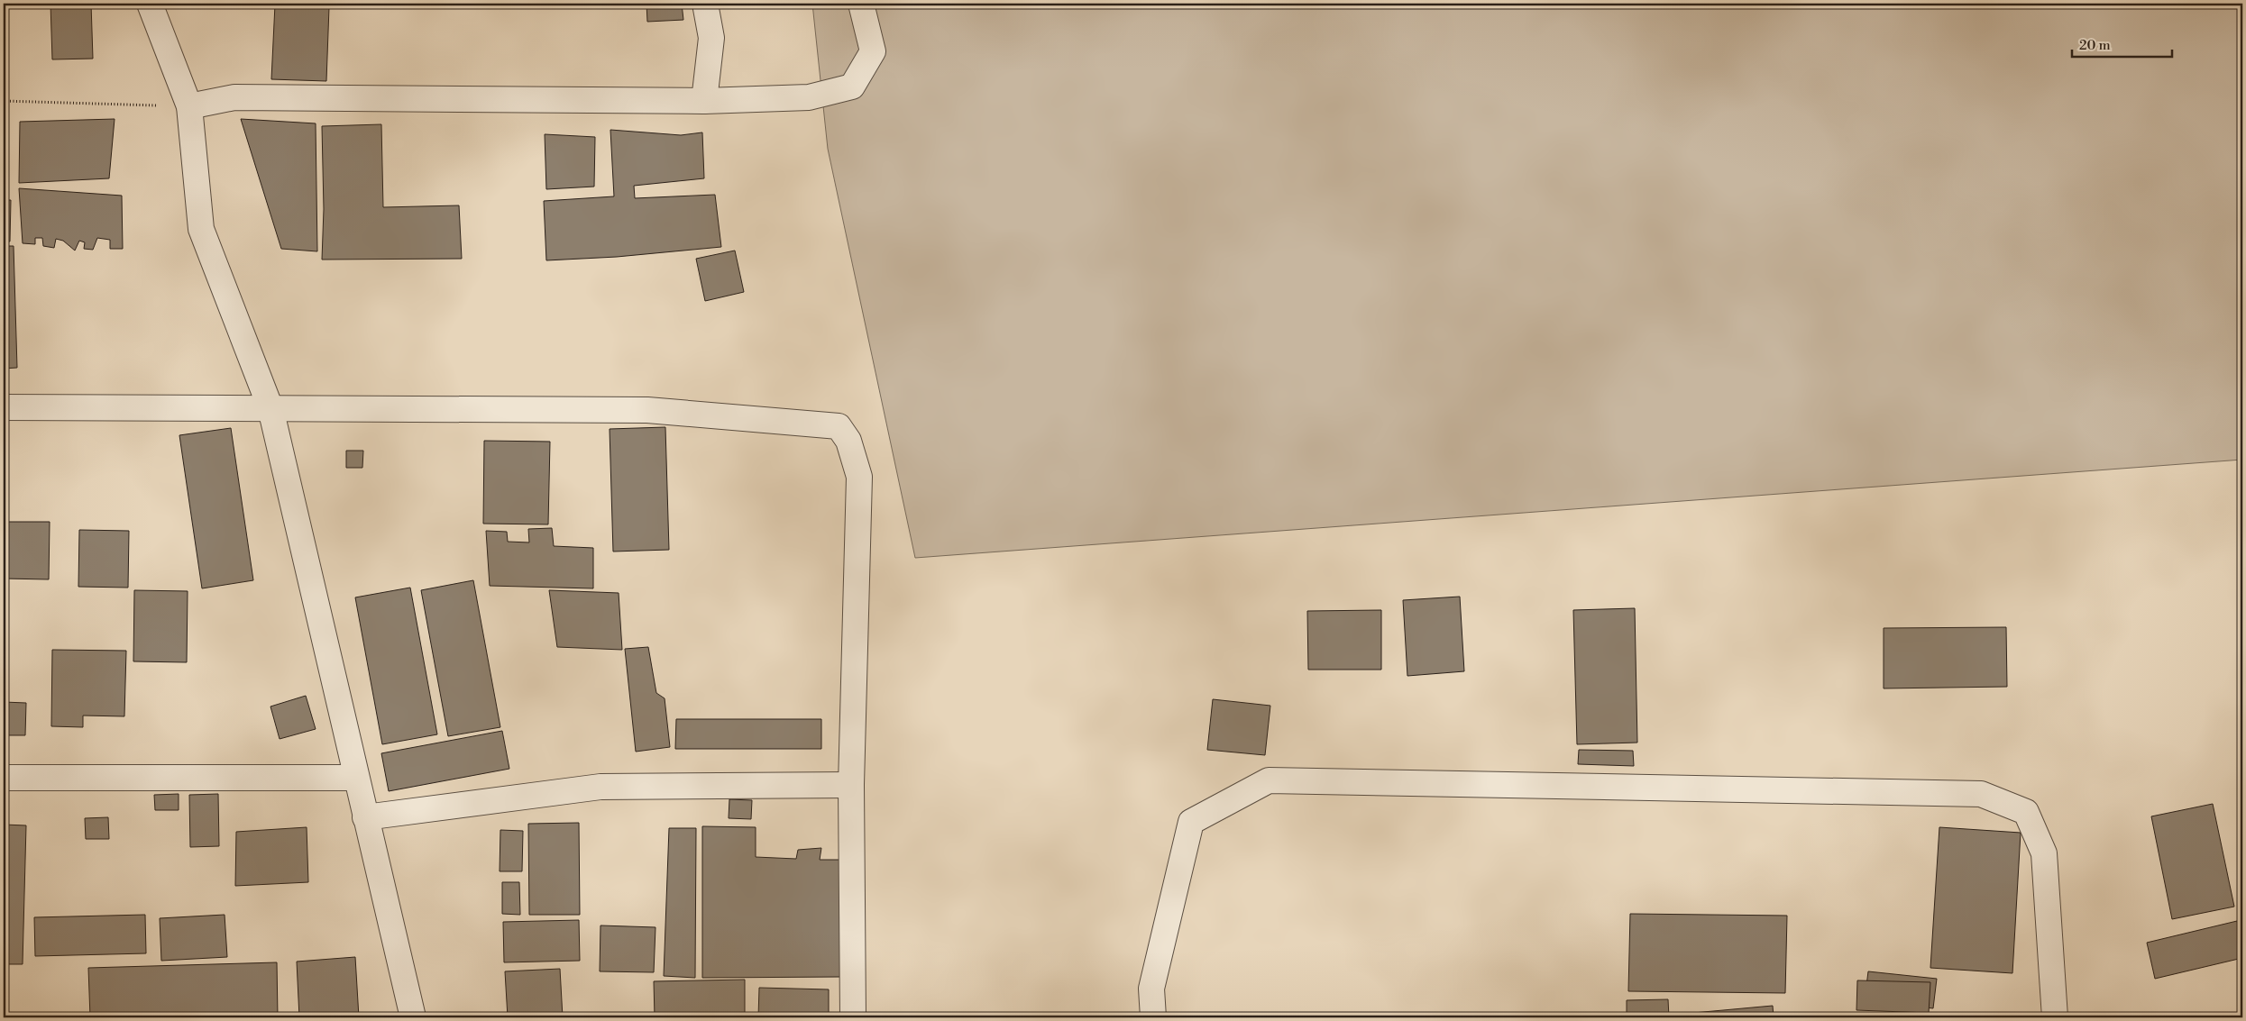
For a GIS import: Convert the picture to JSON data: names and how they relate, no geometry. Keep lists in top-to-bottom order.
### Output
{
  "scale_bar": "20 m"
}
